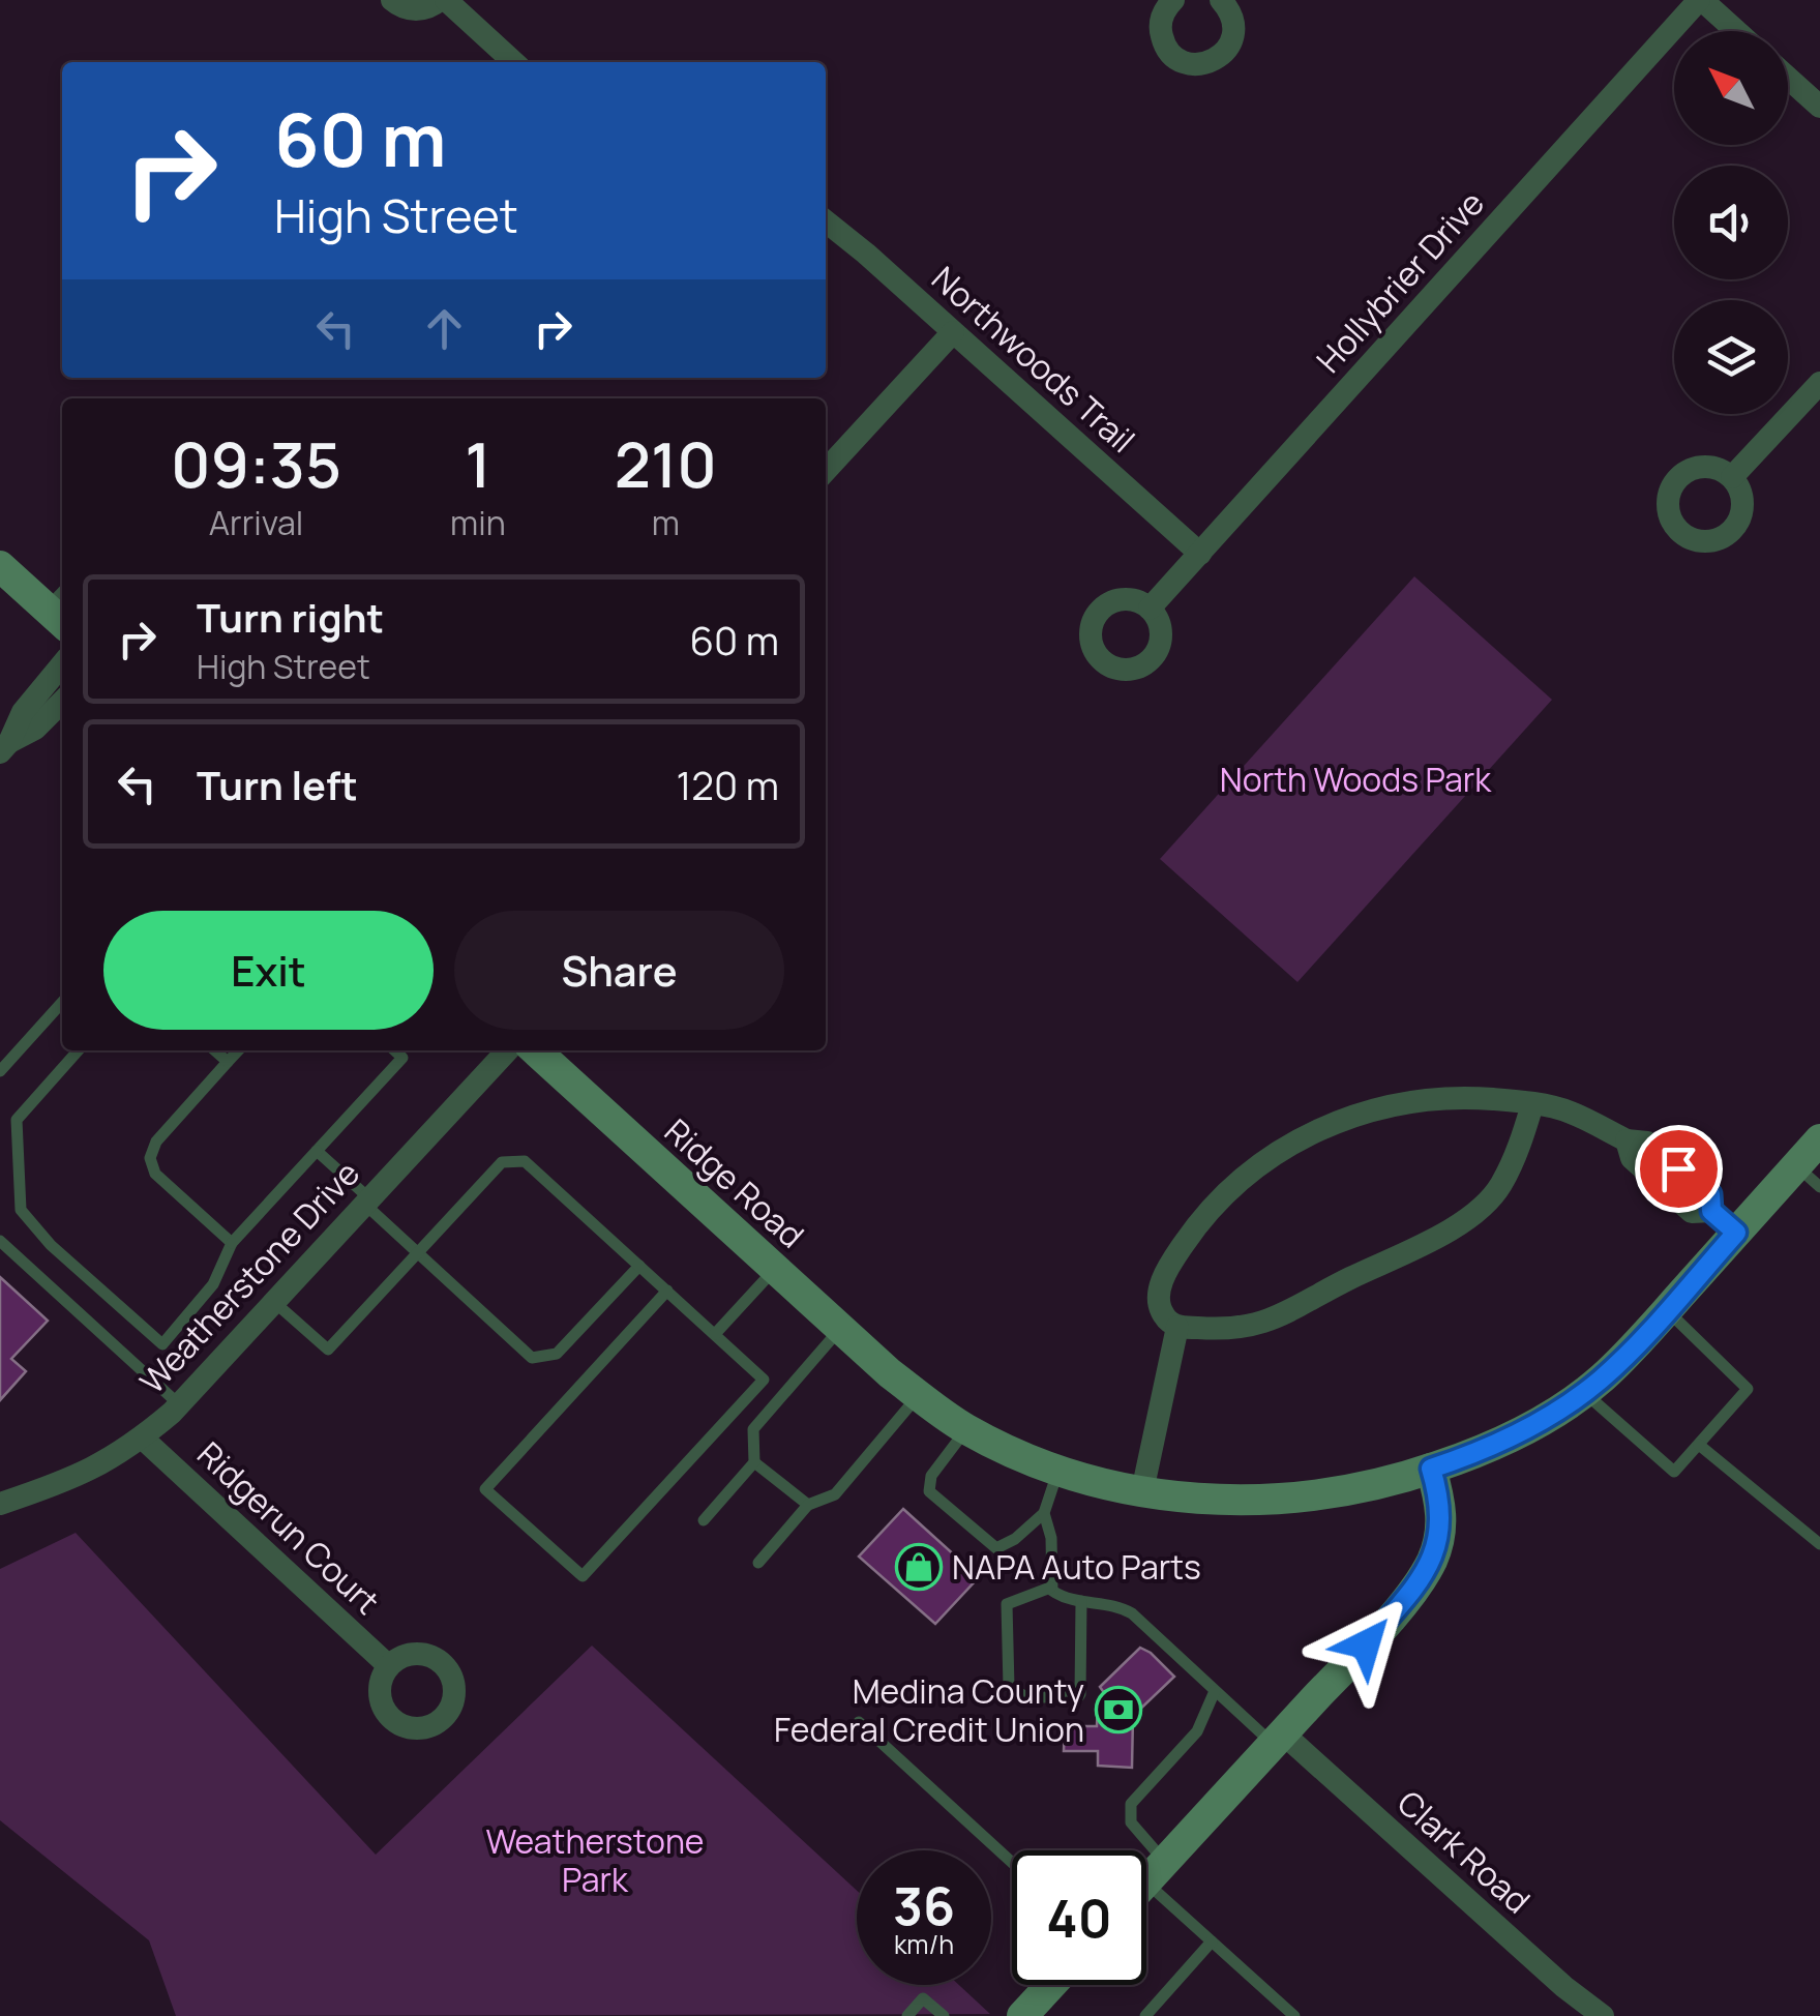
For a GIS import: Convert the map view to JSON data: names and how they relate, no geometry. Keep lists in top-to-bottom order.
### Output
{
  "streets": {
    "main road": ["Ridge Road"],
    "street": [
      "Hollybrier Drive",
      "Northwoods Trail",
      "Weatherstone Drive",
      "Ridgerun Court",
      "Clark Road"
    ]
  },
  "crossings": [
    ["Hollybrier Drive", "Northwoods Trail"],
    ["Weatherstone Drive", "Ridgerun Court"]
  ],
  "parks": ["North Woods Park", "Weatherstone Park"],
  "places": {
    "shop": ["NAPA Auto Parts"],
    "bank": ["Medina County Federal Credit Union"]
  },
  "north": "top left",
  "page": {
    "turn": ["60 m", "High Street"],
    "eta": [
      "09:35",
      "Arrival",
      "1",
      "min",
      "210",
      "m"
    ],
    "list": [
      {
        "name": "Turn right",
        "note": "High Street",
        "value": "60 m"
      },
      {
        "name": "Turn left",
        "value": "120 m"
      }
    ],
    "buttons": ["Exit", "Share"],
    "speed": "36 km/h",
    "limit": "40"
  }
}
